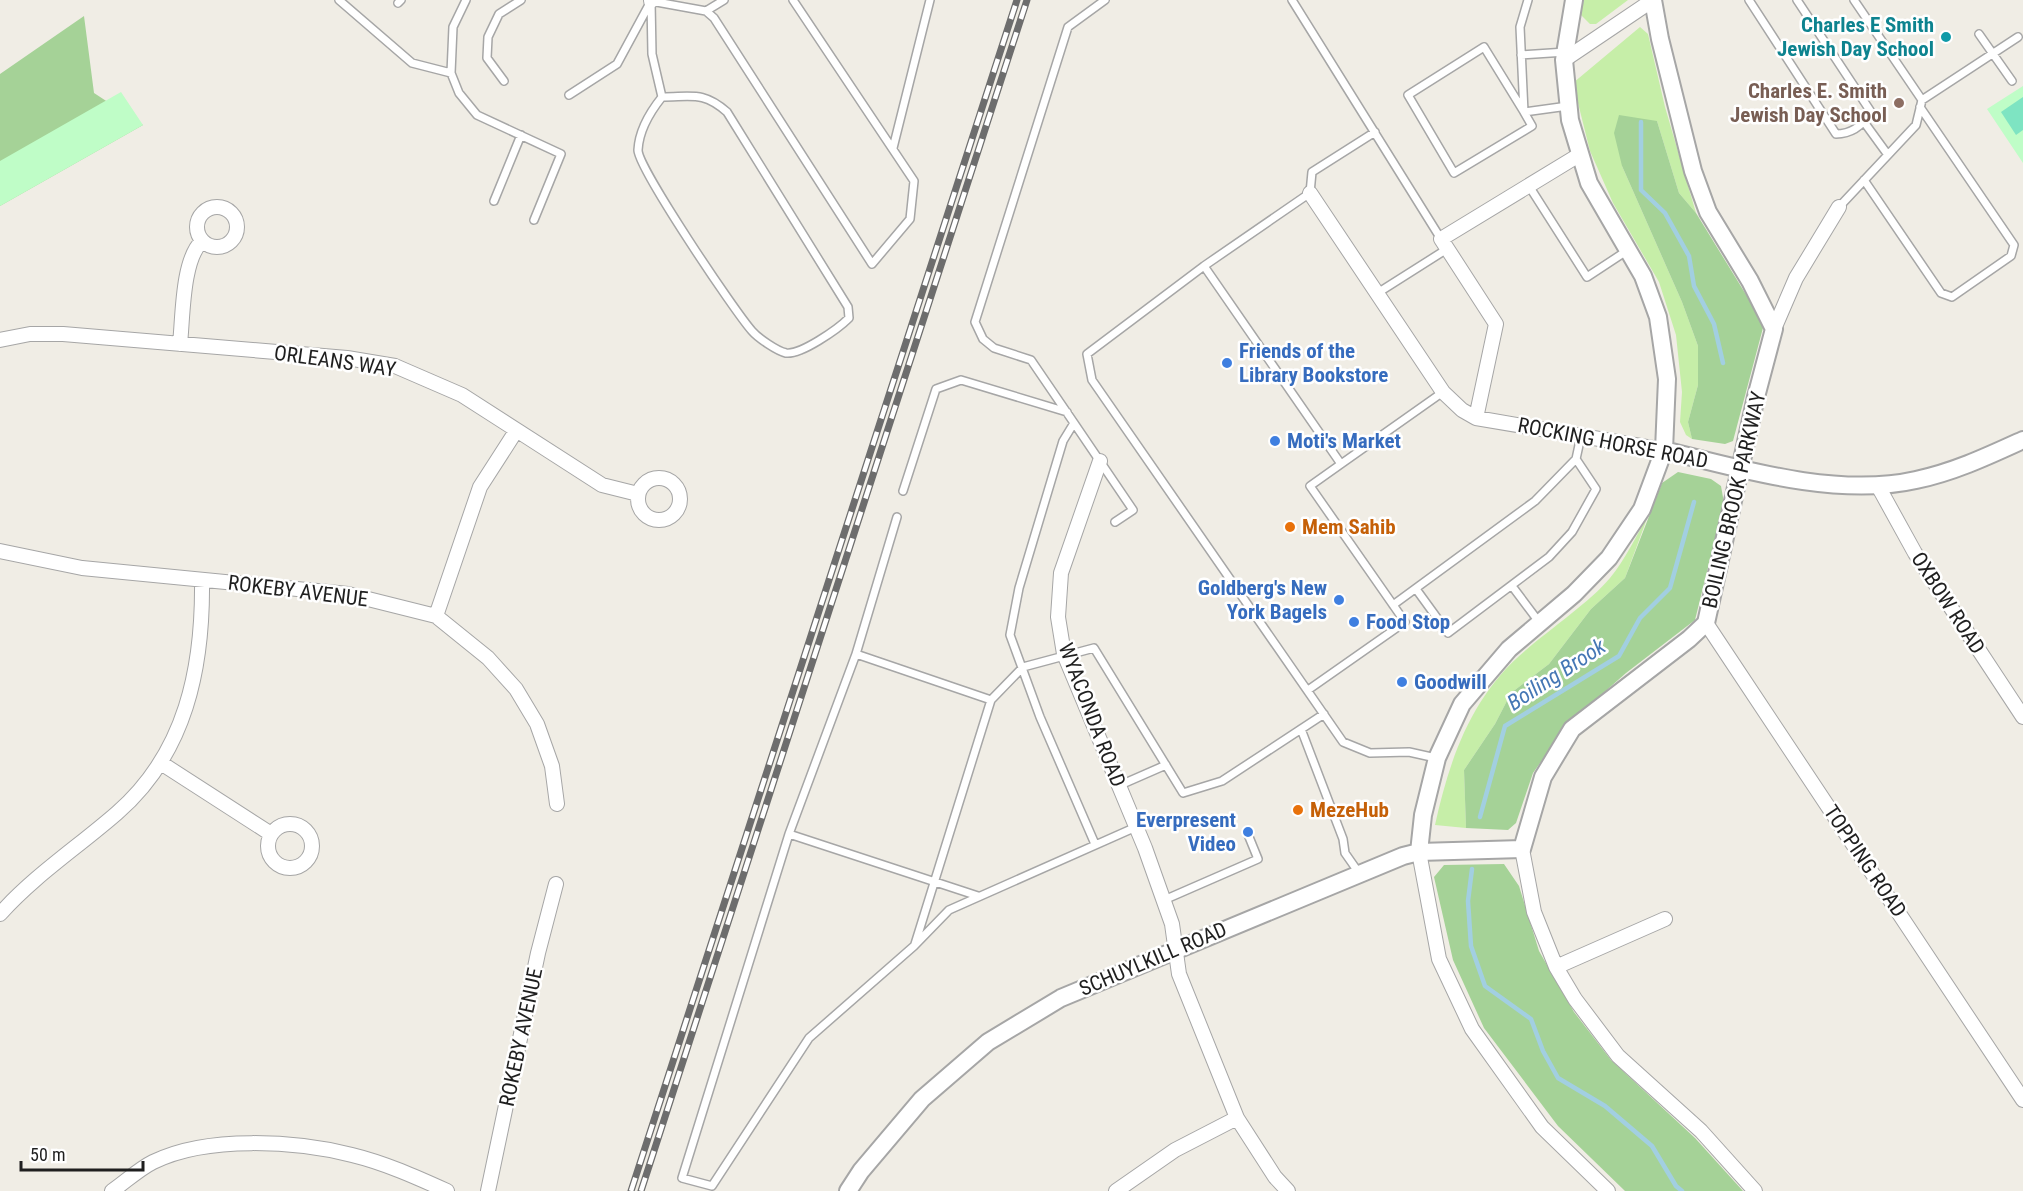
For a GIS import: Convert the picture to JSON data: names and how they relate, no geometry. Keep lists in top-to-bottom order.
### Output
{
  "streets": {
    "street": [
      "ORLEANS WAY",
      "ROCKING HORSE ROAD",
      "BOILING BROOK PARKWAY",
      "ROKEBY AVENUE",
      "OXBOW ROAD",
      "WYACONDA ROAD",
      "TOPPING ROAD",
      "SCHUYLKILL ROAD"
    ]
  },
  "crossings": [
    ["ROCKING HORSE ROAD", "BOILING BROOK PARKWAY"],
    ["ROCKING HORSE ROAD", "OXBOW ROAD"],
    ["BOILING BROOK PARKWAY", "TOPPING ROAD"],
    ["BOILING BROOK PARKWAY", "SCHUYLKILL ROAD"],
    ["WYACONDA ROAD", "SCHUYLKILL ROAD"]
  ],
  "water": ["Boiling Brook"],
  "places": [
    "Charles E Smith Jewish Day School",
    "Charles E. Smith Jewish Day School",
    "Friends of the Library Bookstore",
    "Moti's Market",
    "Mem Sahib",
    "Goldberg's New York Bagels",
    "Food Stop",
    "Goodwill",
    "MezeHub",
    "Everpresent Video"
  ],
  "scale_bar": "50 m"
}
